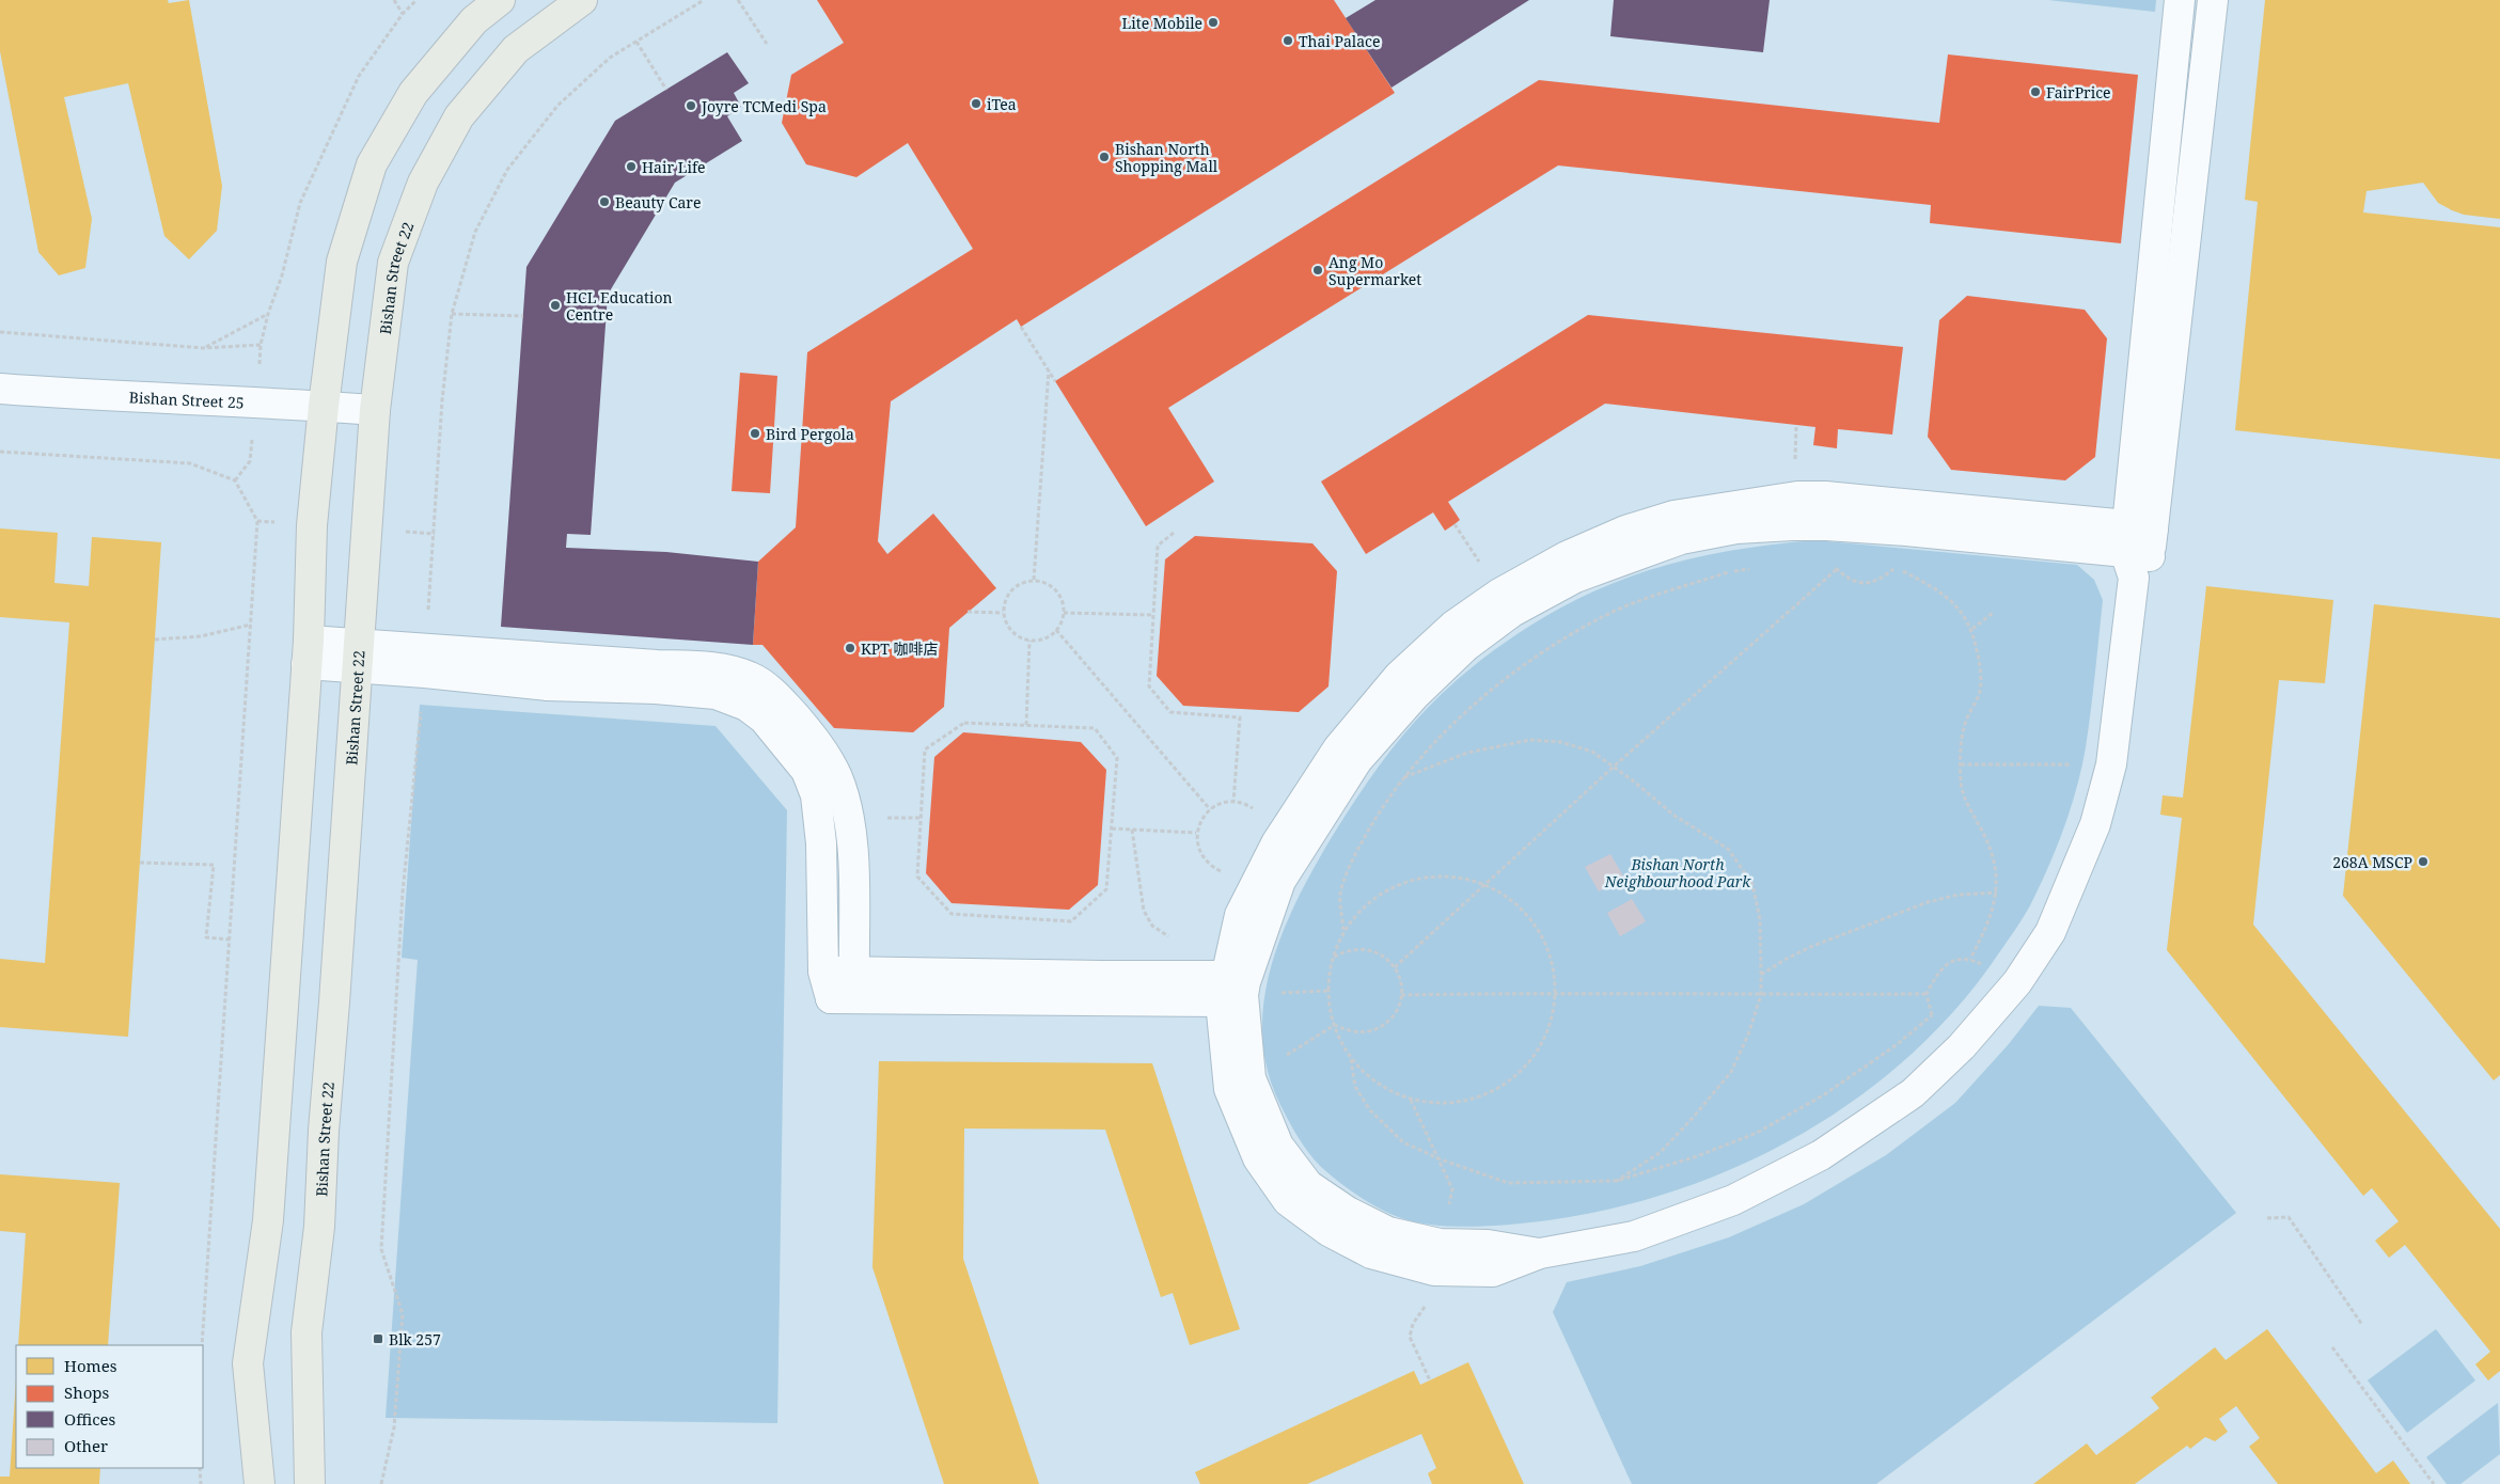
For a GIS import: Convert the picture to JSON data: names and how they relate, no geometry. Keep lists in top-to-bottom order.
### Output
{
  "streets": {
    "main road": ["Bishan Street 22"],
    "street": ["Bishan Street 25"]
  },
  "crossings": [
    ["Bishan Street 22", "Bishan Street 25"]
  ],
  "parks": ["Bishan North Neighbourhood Park"],
  "places": {
    "other": [
      "Lite Mobile",
      "Thai Palace",
      "FairPrice",
      "iTea",
      "Joyre TCMedi Spa",
      "Bishan North Shopping Mall",
      "Hair Life",
      "Beauty Care",
      "Ang Mo Supermarket",
      "HCL Education Centre",
      "Bird Pergola",
      "KPT 咖啡店",
      "268A MSCP"
    ],
    "transit": ["Blk 257"]
  },
  "legend": [
    "Homes",
    "Shops",
    "Offices",
    "Other"
  ]
}
